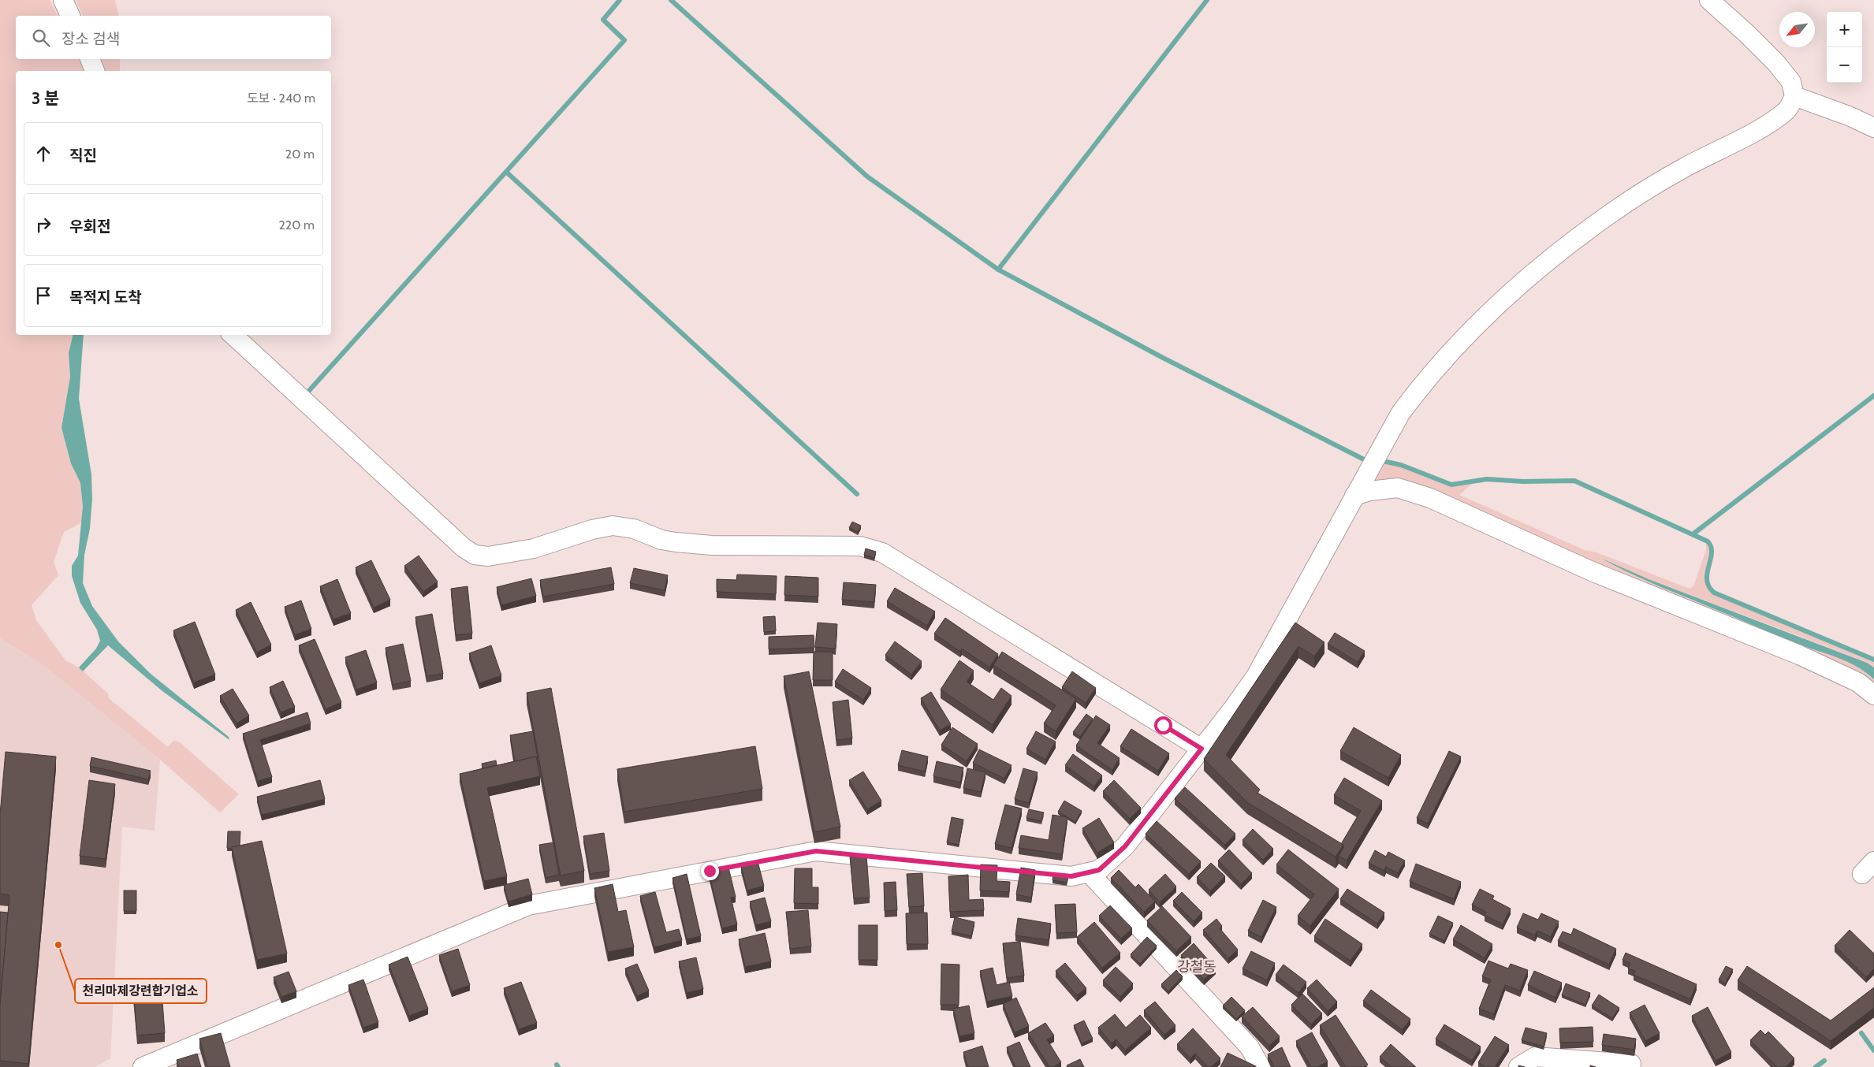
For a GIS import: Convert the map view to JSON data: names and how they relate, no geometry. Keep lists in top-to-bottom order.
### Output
{
  "districts": ["강철동"],
  "places": ["천리마제강련합기업소"],
  "north": "bottom left",
  "page": {
    "map_buttons": ["+", "−"],
    "search": "장소 검색",
    "heading": ["3 분", "도보 · 240 m"],
    "list": [
      ["직진", "20 m"],
      ["우회전", "220 m"],
      "목적지 도착"
    ]
  }
}
